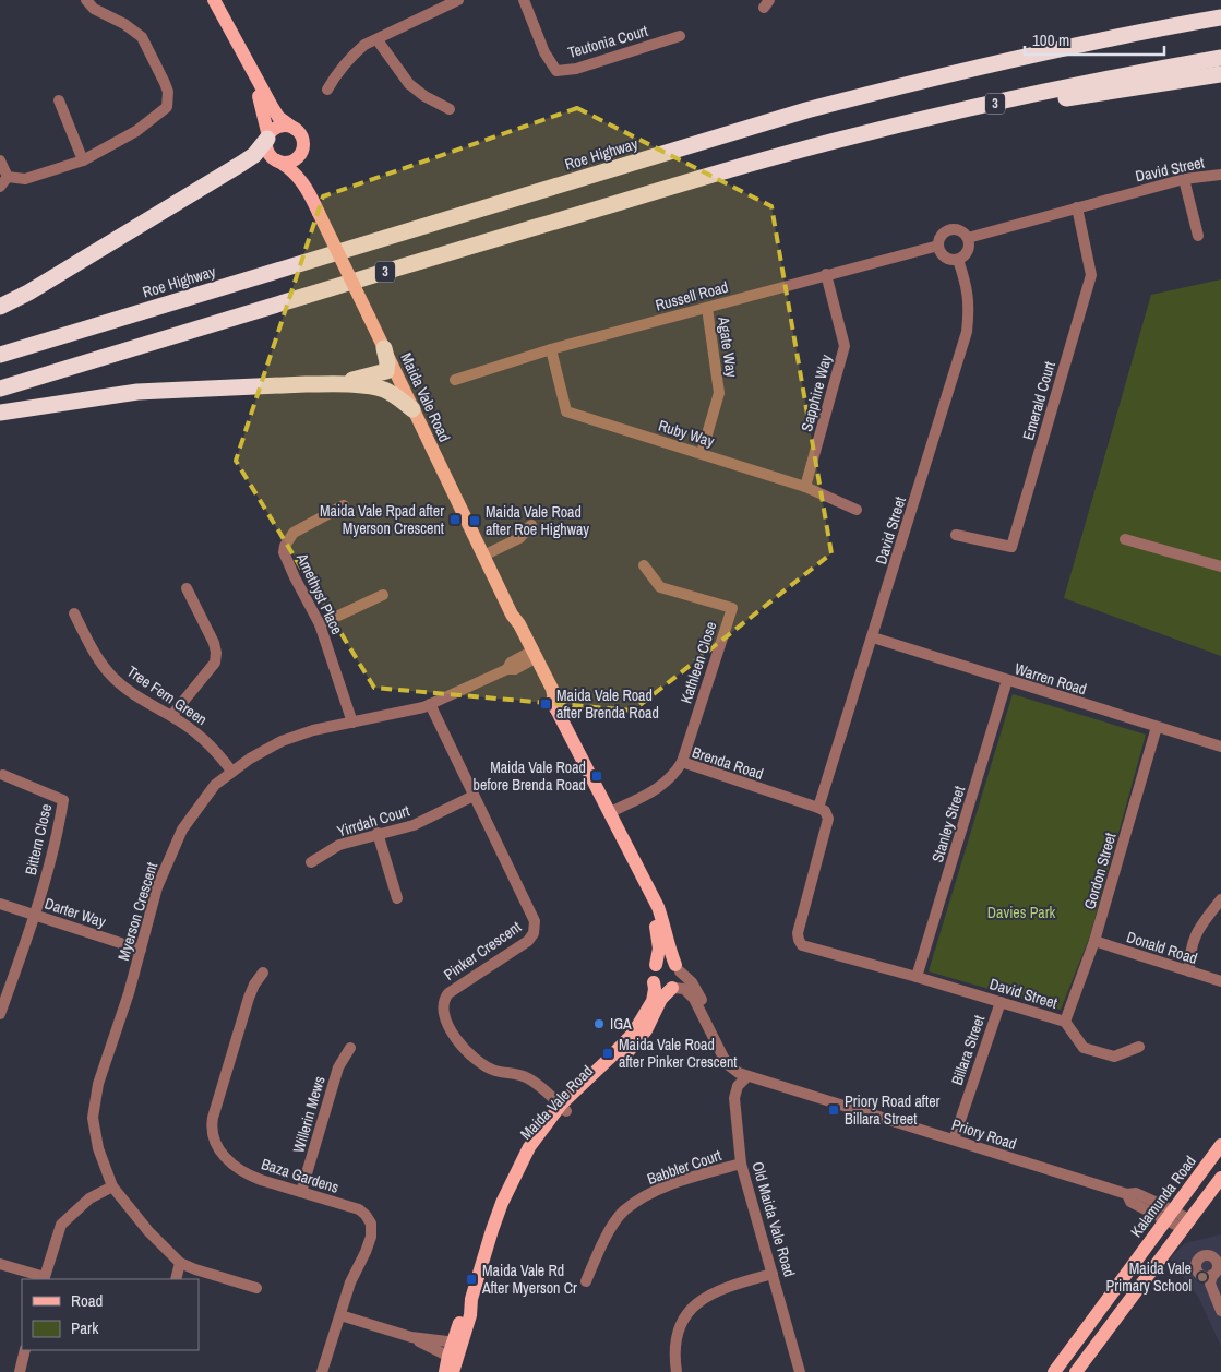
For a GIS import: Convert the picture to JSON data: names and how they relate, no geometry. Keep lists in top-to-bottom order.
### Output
{
  "streets": {
    "highway": ["3", "Roe Highway"],
    "main road": ["Maida Vale Road", "Kalamunda Road"],
    "street": [
      "Teutonia Court",
      "David Street",
      "Russell Road",
      "Agate Way",
      "Sapphire Way",
      "Emerald Court",
      "Ruby Way",
      "Amethyst Place",
      "Kathleen Close",
      "Warren Road",
      "Tree Fern Green",
      "Brenda Road",
      "Yirrdah Court",
      "Stanley Street",
      "Bittern Close",
      "Gordon Street",
      "Myerson Crescent",
      "Darter Way",
      "Donald Road",
      "Pinker Crescent",
      "Billara Street",
      "Willerin Mews",
      "Priory Road",
      "Babbler Court",
      "Baza Gardens",
      "Old Maida Vale Road"
    ]
  },
  "crossings": [
    ["David Street", "Russell Road"],
    ["David Street", "Emerald Court"],
    ["David Street", "Warren Road"],
    ["David Street", "Brenda Road"],
    ["David Street", "Stanley Street"],
    ["David Street", "Gordon Street"],
    ["David Street", "Billara Street"],
    ["Russell Road", "Agate Way"],
    ["Russell Road", "Sapphire Way"],
    ["Russell Road", "Ruby Way"],
    ["Agate Way", "Ruby Way"],
    ["Sapphire Way", "Ruby Way"],
    ["Maida Vale Road", "Brenda Road"],
    ["Maida Vale Road", "Myerson Crescent"],
    ["Maida Vale Road", "Pinker Crescent"],
    ["Maida Vale Road", "Priory Road"],
    ["Amethyst Place", "Myerson Crescent"],
    ["Kathleen Close", "Brenda Road"],
    ["Warren Road", "Stanley Street"],
    ["Warren Road", "Gordon Street"],
    ["Tree Fern Green", "Myerson Crescent"],
    ["Yirrdah Court", "Pinker Crescent"],
    ["Bittern Close", "Darter Way"],
    ["Gordon Street", "Donald Road"],
    ["Myerson Crescent", "Darter Way"],
    ["Myerson Crescent", "Pinker Crescent"],
    ["Billara Street", "Priory Road"],
    ["Willerin Mews", "Baza Gardens"],
    ["Priory Road", "Kalamunda Road"],
    ["Priory Road", "Old Maida Vale Road"],
    ["Babbler Court", "Old Maida Vale Road"]
  ],
  "parks": ["Davies Park"],
  "places": {
    "transit": [
      "Maida Vale Rpad after Myerson Crescent",
      "Maida Vale Road after Roe Highway",
      "Maida Vale Road after Brenda Road",
      "Maida Vale Road before Brenda Road",
      "Maida Vale Road after Pinker Crescent",
      "Priory Road after Billara Street",
      "Maida Vale Rd After Myerson Cr"
    ],
    "other": ["IGA", "Maida Vale Primary School"]
  },
  "legend": ["Road", "Park"],
  "scale_bar": "100 m"
}
